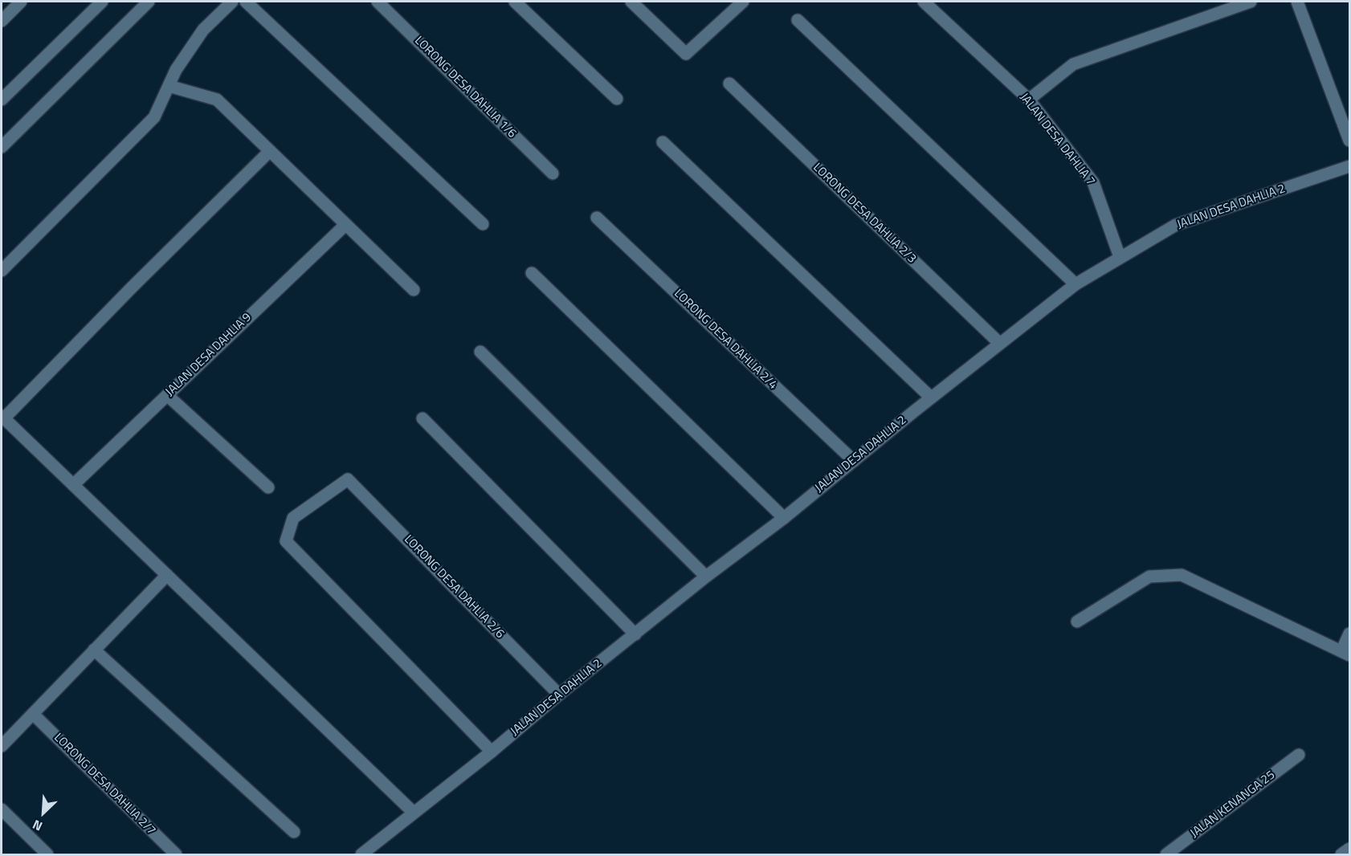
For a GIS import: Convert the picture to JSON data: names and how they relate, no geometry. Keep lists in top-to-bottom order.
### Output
{
  "streets": {
    "street": [
      "LORONG DESA DAHLIA 1/6",
      "JALAN DESA DAHLIA 7",
      "JALAN DESA DAHLIA 2",
      "LORONG DESA DAHLIA 2/3",
      "LORONG DESA DAHLIA 2/4",
      "JALAN DESA DAHLIA 9",
      "LORONG DESA DAHLIA 2/6",
      "LORONG DESA DAHLIA 2/7",
      "JALAN KENANGA 25"
    ]
  },
  "crossings": [
    ["JALAN DESA DAHLIA 7", "JALAN DESA DAHLIA 2"],
    ["JALAN DESA DAHLIA 2", "LORONG DESA DAHLIA 2/3"],
    ["JALAN DESA DAHLIA 2", "LORONG DESA DAHLIA 2/4"],
    ["JALAN DESA DAHLIA 2", "LORONG DESA DAHLIA 2/6"]
  ],
  "north": "bottom left"
}
